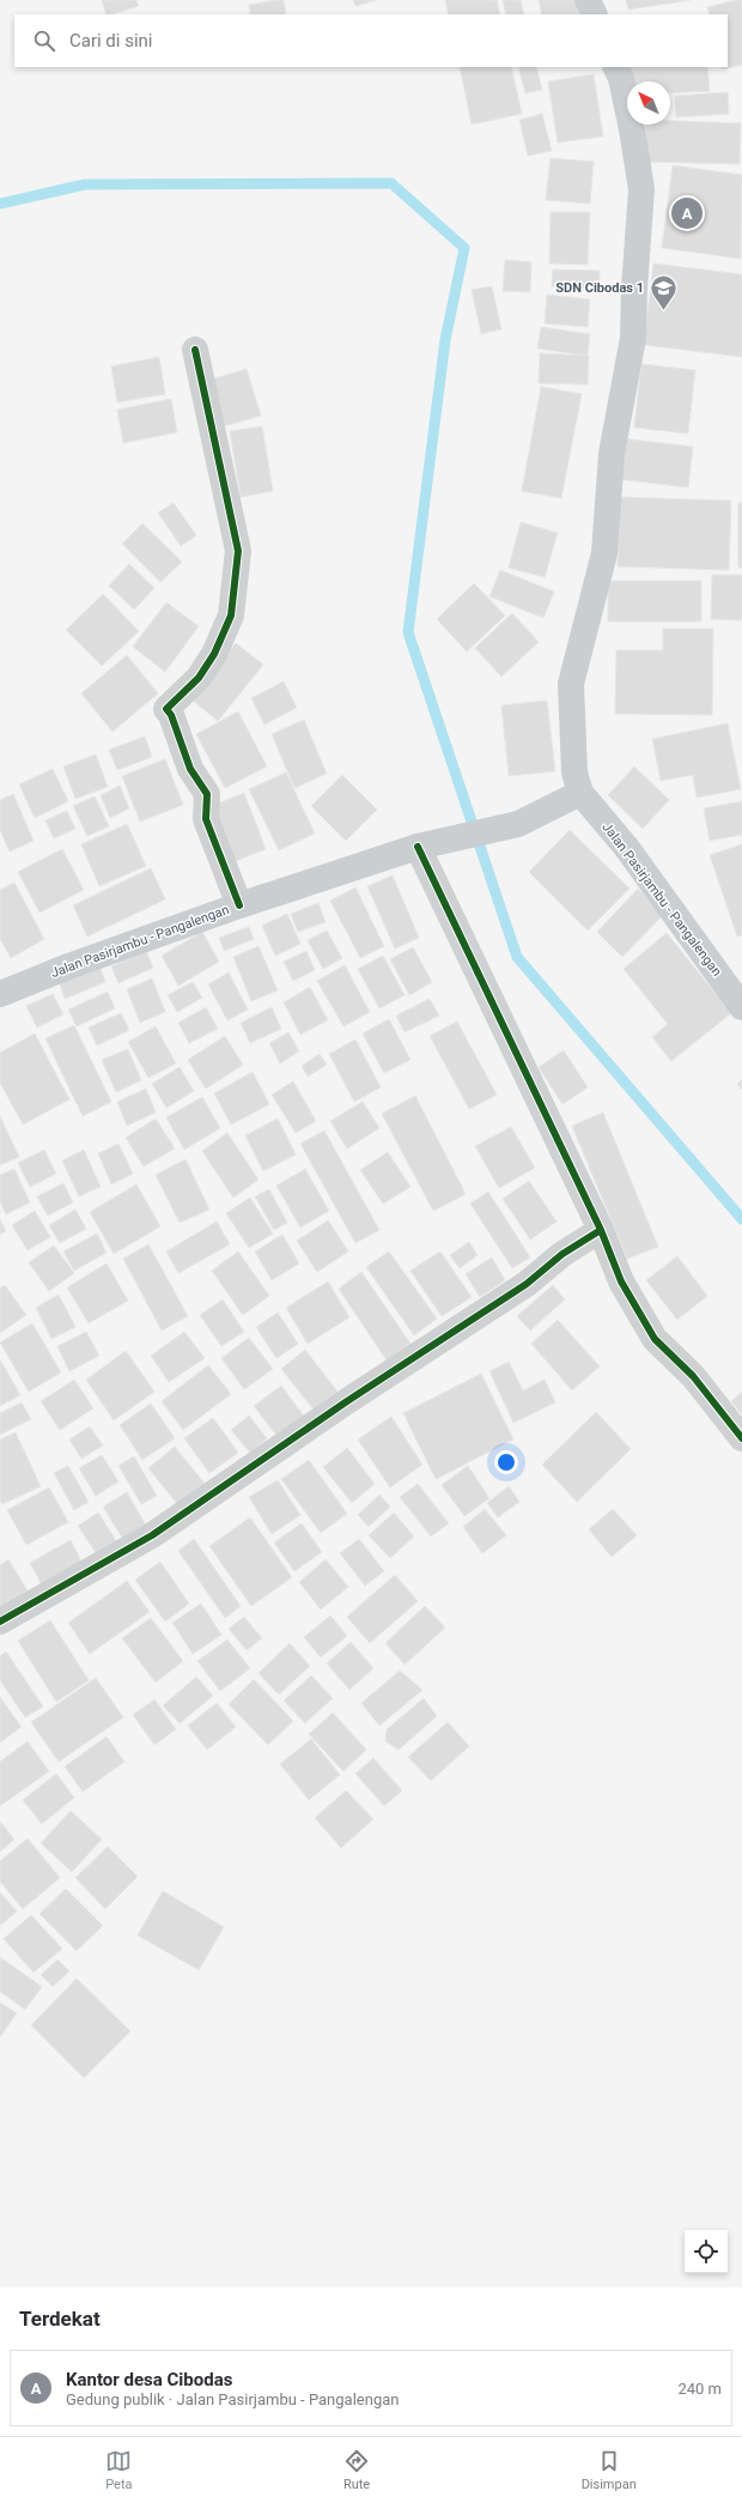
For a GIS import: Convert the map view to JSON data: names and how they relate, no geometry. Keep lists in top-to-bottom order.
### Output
{
  "streets": {
    "main road": ["Jalan Pasirjambu - Pangalengan"]
  },
  "places": {
    "school or university": ["SDN Cibodas 1"]
  },
  "north": "top left",
  "page": {
    "search": "Cari di sini",
    "pins": "A",
    "heading": "Terdekat",
    "list": [
      {
        "mark": "A",
        "name": "Kantor desa Cibodas",
        "note": "Gedung publik · Jalan Pasirjambu - Pangalengan",
        "value": "240 m"
      }
    ],
    "nav": ["Peta", "Rute", "Disimpan"]
  }
}
